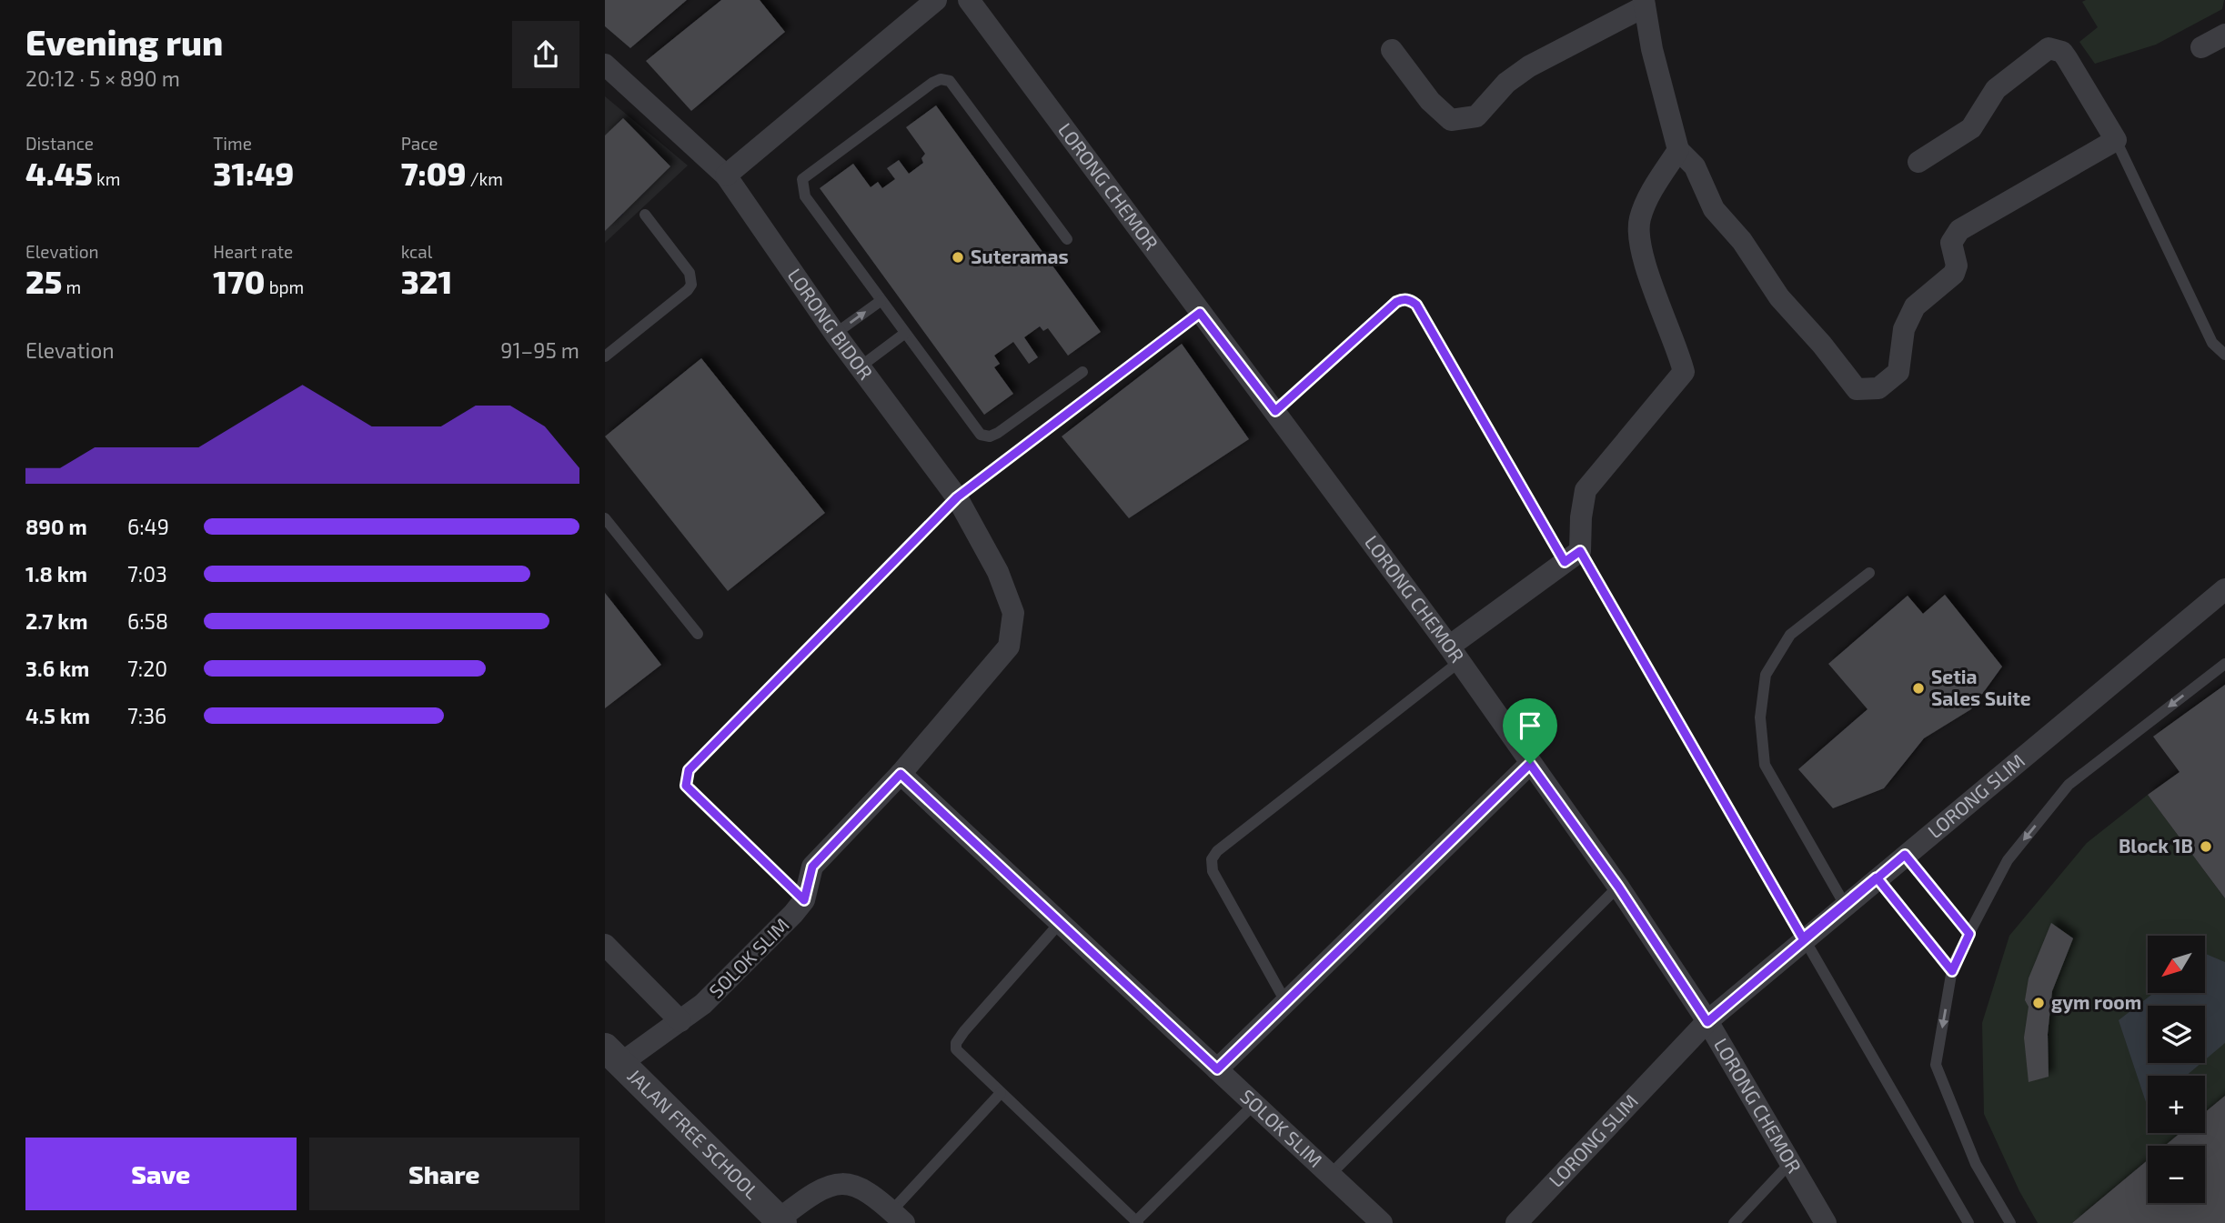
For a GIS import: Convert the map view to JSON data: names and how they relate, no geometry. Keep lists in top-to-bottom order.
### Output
{
  "streets": {
    "street": [
      "LORONG CHEMOR",
      "LORONG BIDOR",
      "LORONG SLIM",
      "SOLOK SLIM",
      "JALAN FREE SCHOOL"
    ]
  },
  "crossings": [
    ["LORONG CHEMOR", "LORONG SLIM"],
    ["LORONG BIDOR", "SOLOK SLIM"],
    ["SOLOK SLIM", "JALAN FREE SCHOOL"]
  ],
  "places": [
    "Suteramas",
    "Setia Sales Suite",
    "Block 1B",
    "gym room"
  ],
  "north": "bottom left",
  "page": {
    "heading": ["Evening run", "20:12 · 5 × 890 m"],
    "stats": [
      ["Distance", "4.45 km"],
      ["Time", "31:49"],
      ["Pace", "7:09 /km"],
      ["Elevation", "25 m"],
      ["Heart rate", "170 bpm"],
      ["kcal", "321"]
    ],
    "chart": ["Elevation", "91–95 m"],
    "list": [
      {
        "name": "890 m",
        "note": "6:49"
      },
      {
        "name": "1.8 km",
        "note": "7:03"
      },
      {
        "name": "2.7 km",
        "note": "6:58"
      },
      {
        "name": "3.6 km",
        "note": "7:20"
      },
      {
        "name": "4.5 km",
        "note": "7:36"
      }
    ],
    "map_buttons": ["+", "−"],
    "buttons": ["Save", "Share"]
  }
}
